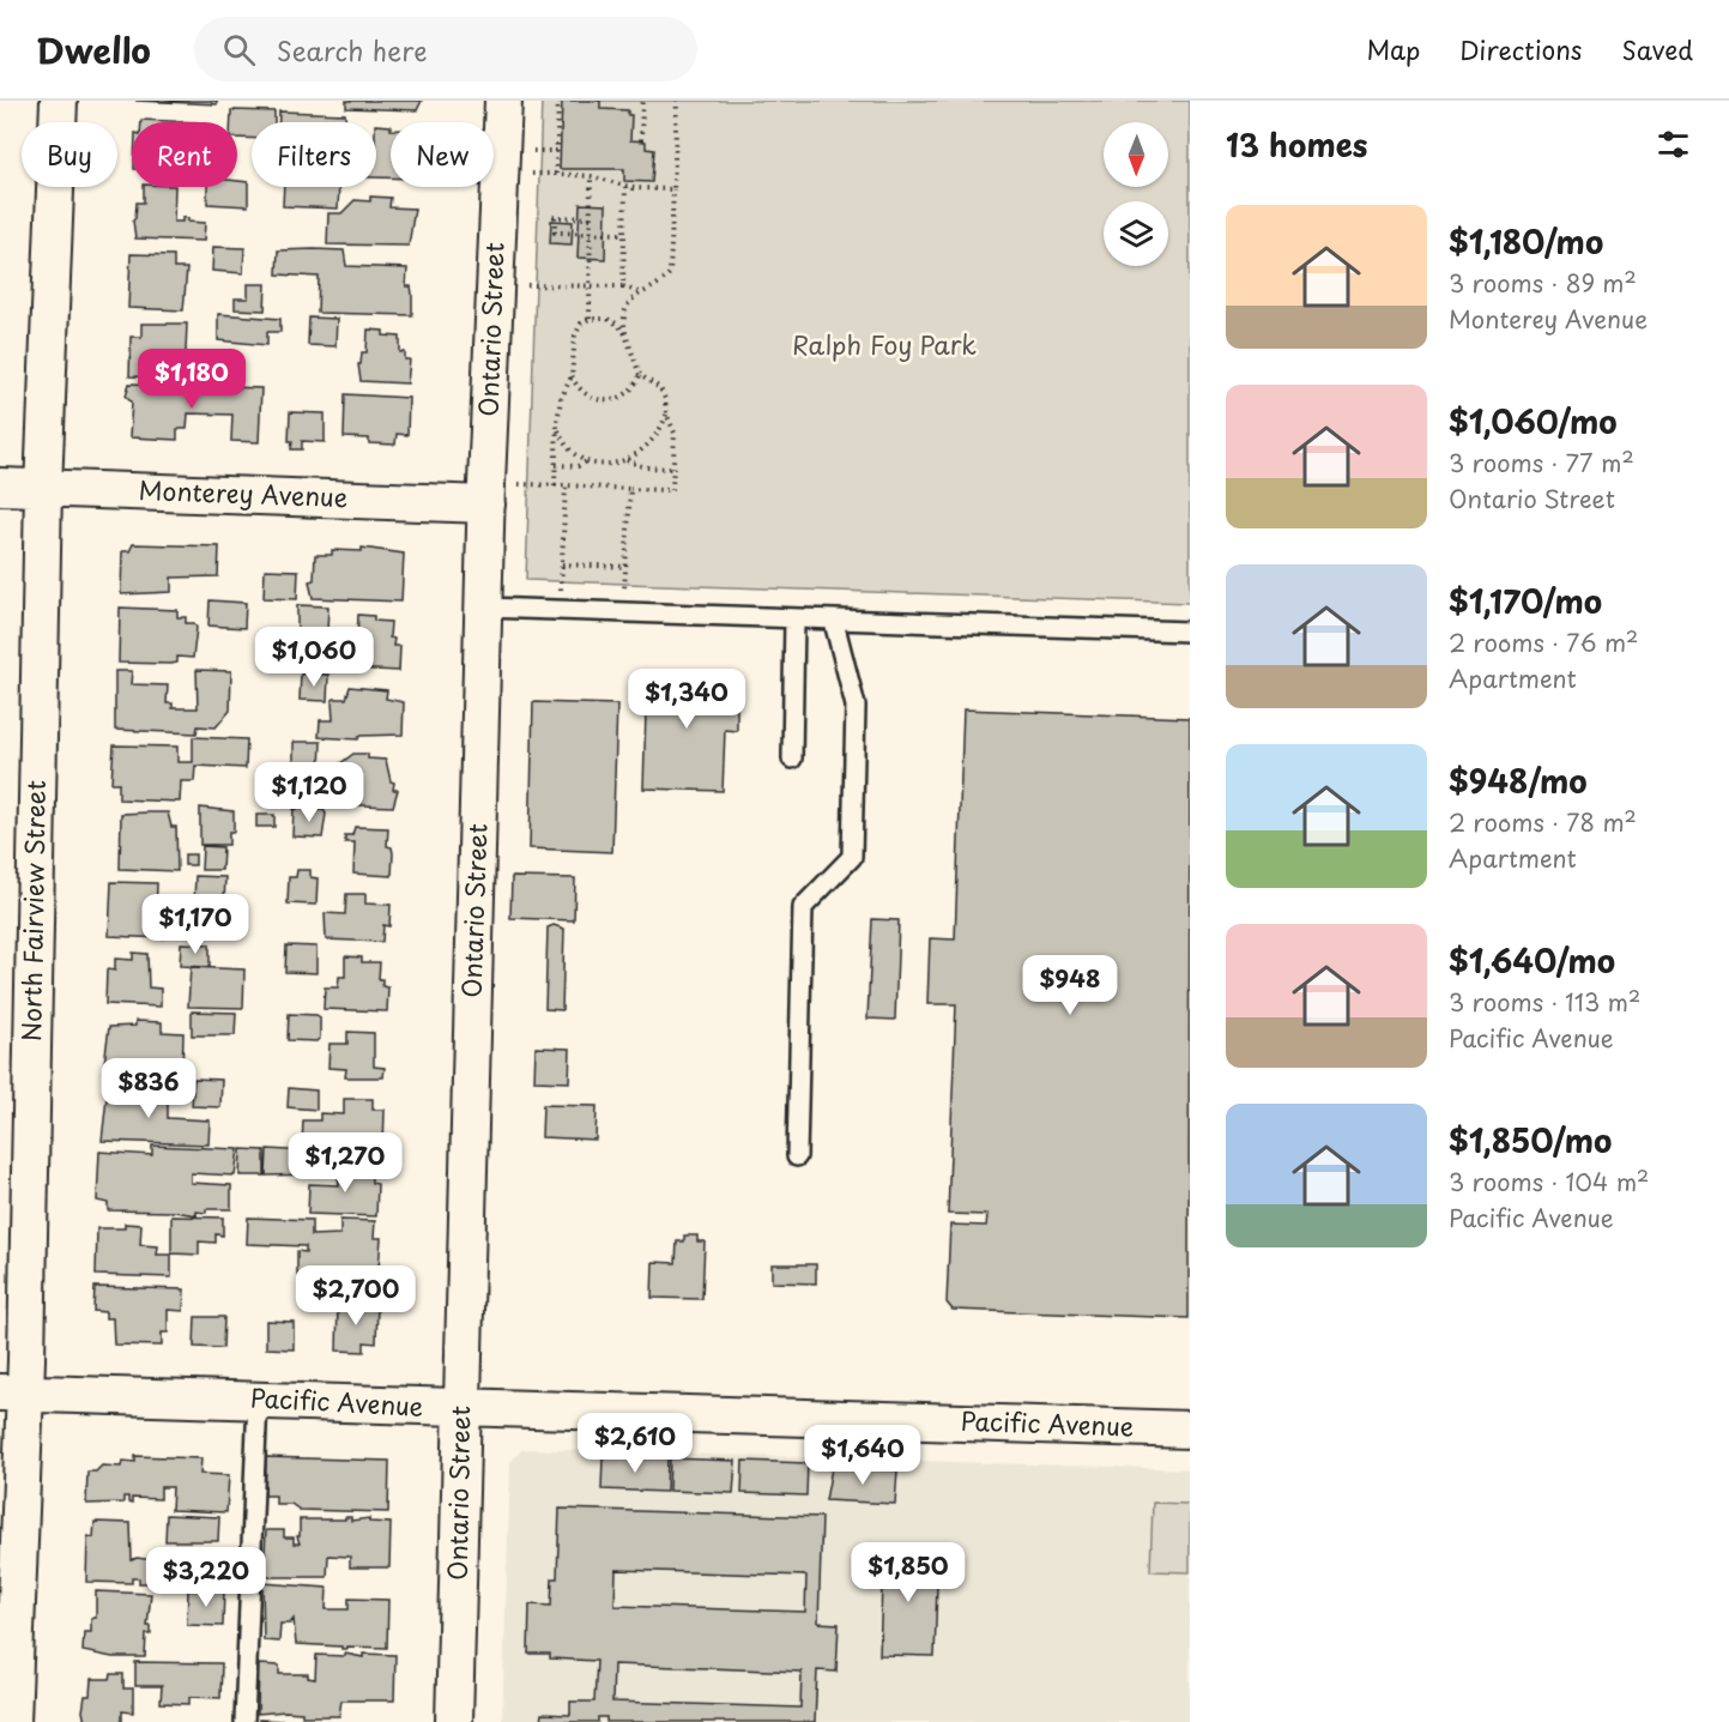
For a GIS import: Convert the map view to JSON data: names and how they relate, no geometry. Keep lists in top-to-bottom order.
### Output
{
  "streets": {
    "street": [
      "Ontario Street",
      "Monterey Avenue",
      "North Fairview Street",
      "Pacific Avenue"
    ]
  },
  "crossings": [
    ["Ontario Street", "Monterey Avenue"],
    ["Ontario Street", "Pacific Avenue"],
    ["Monterey Avenue", "North Fairview Street"],
    ["North Fairview Street", "Pacific Avenue"]
  ],
  "parks": ["Ralph Foy Park"],
  "north": "bottom",
  "page": {
    "header": "Dwello",
    "search": "Search here",
    "nav": ["Map", "Directions", "Saved"],
    "heading": "13 homes",
    "chip": [
      "Buy",
      "Rent",
      "Filters",
      "New"
    ],
    "list": [
      {
        "name": "$1,180/mo",
        "note": "3 rooms · 89 m² · Monterey Avenue"
      },
      {
        "name": "$1,060/mo",
        "note": "3 rooms · 77 m² · Ontario Street"
      },
      {
        "name": "$1,170/mo",
        "note": "2 rooms · 76 m² · Apartment"
      },
      {
        "name": "$948/mo",
        "note": "2 rooms · 78 m² · Apartment"
      },
      {
        "name": "$1,640/mo",
        "note": "3 rooms · 113 m² · Pacific Avenue"
      },
      {
        "name": "$1,850/mo",
        "note": "3 rooms · 104 m² · Pacific Avenue"
      }
    ],
    "price": [
      "$1,180",
      "$1,060",
      "$1,340",
      "$1,120",
      "$1,170",
      "$948",
      "$836",
      "$1,270",
      "$2,700",
      "$2,610",
      "$1,640",
      "$1,850",
      "$3,220"
    ]
  }
}
